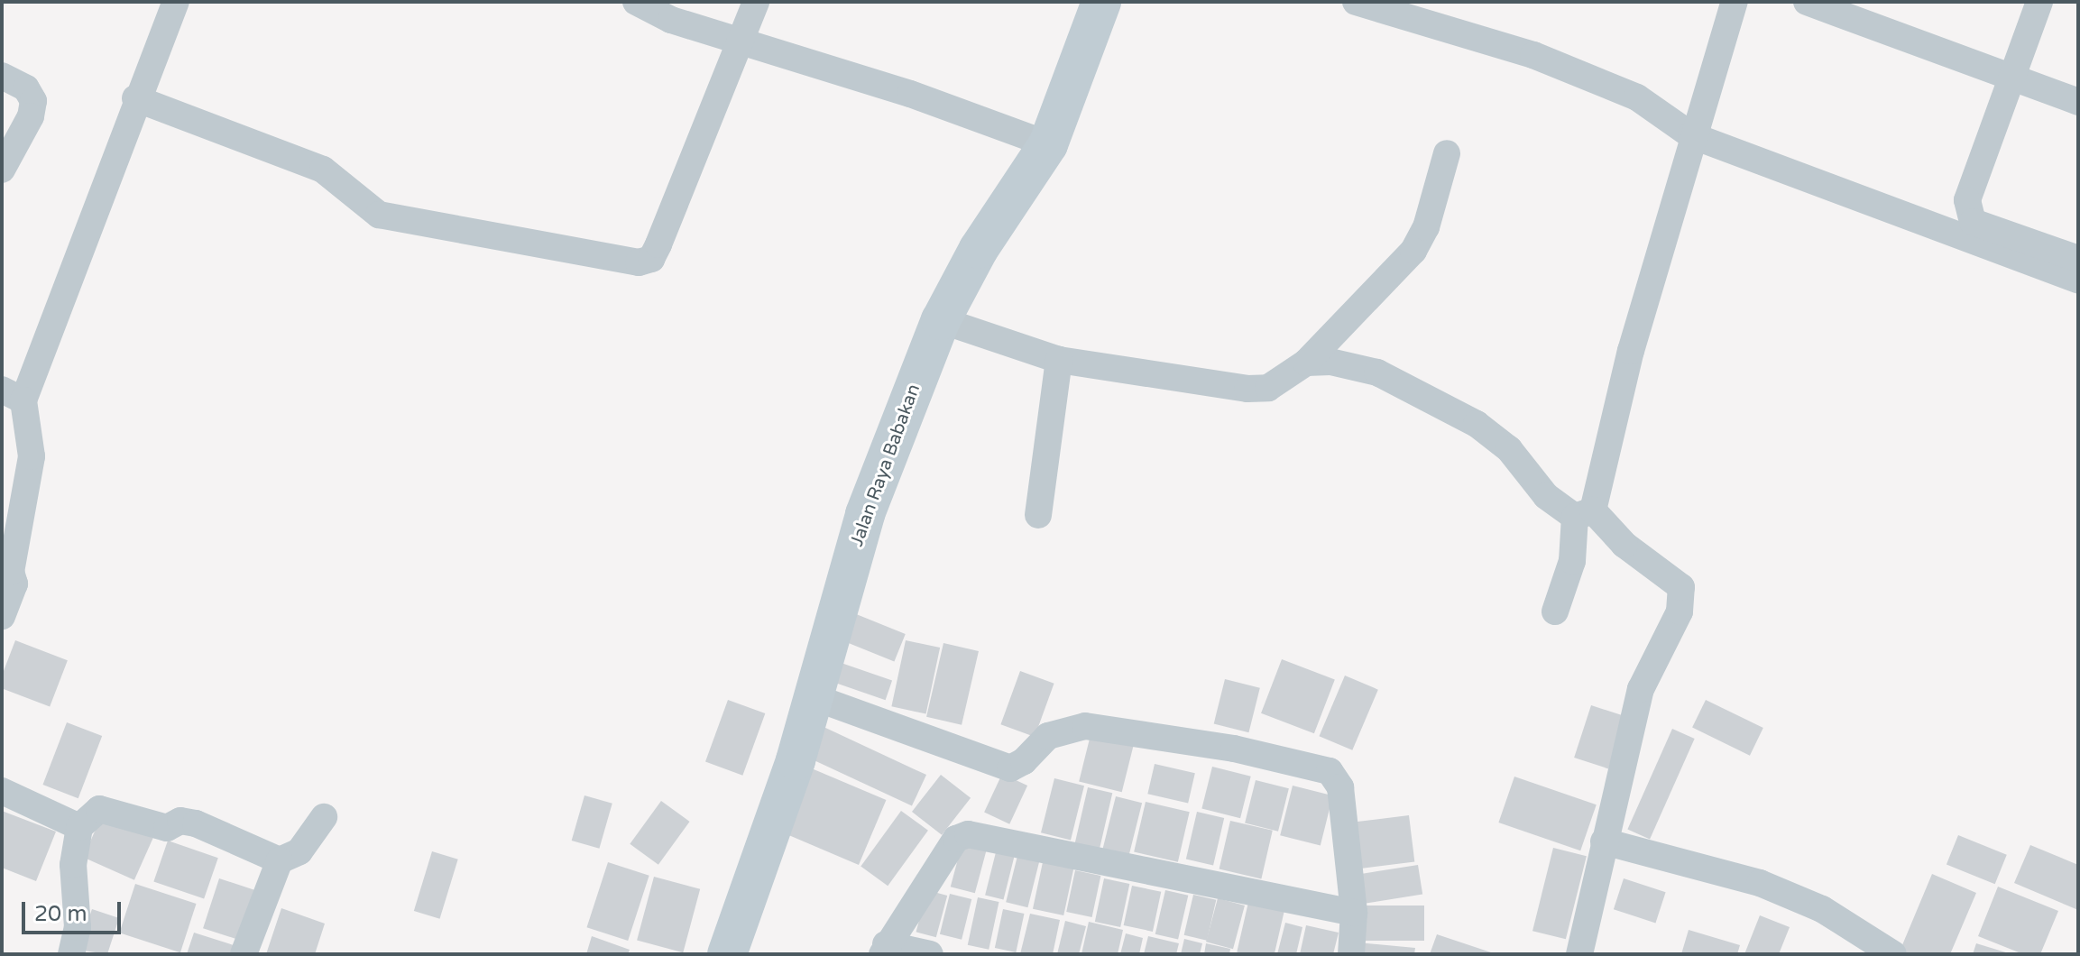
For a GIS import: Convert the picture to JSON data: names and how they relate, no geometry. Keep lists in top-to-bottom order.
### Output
{
  "streets": {
    "street": ["Jalan Raya Babakan"]
  },
  "scale_bar": "20 m"
}
